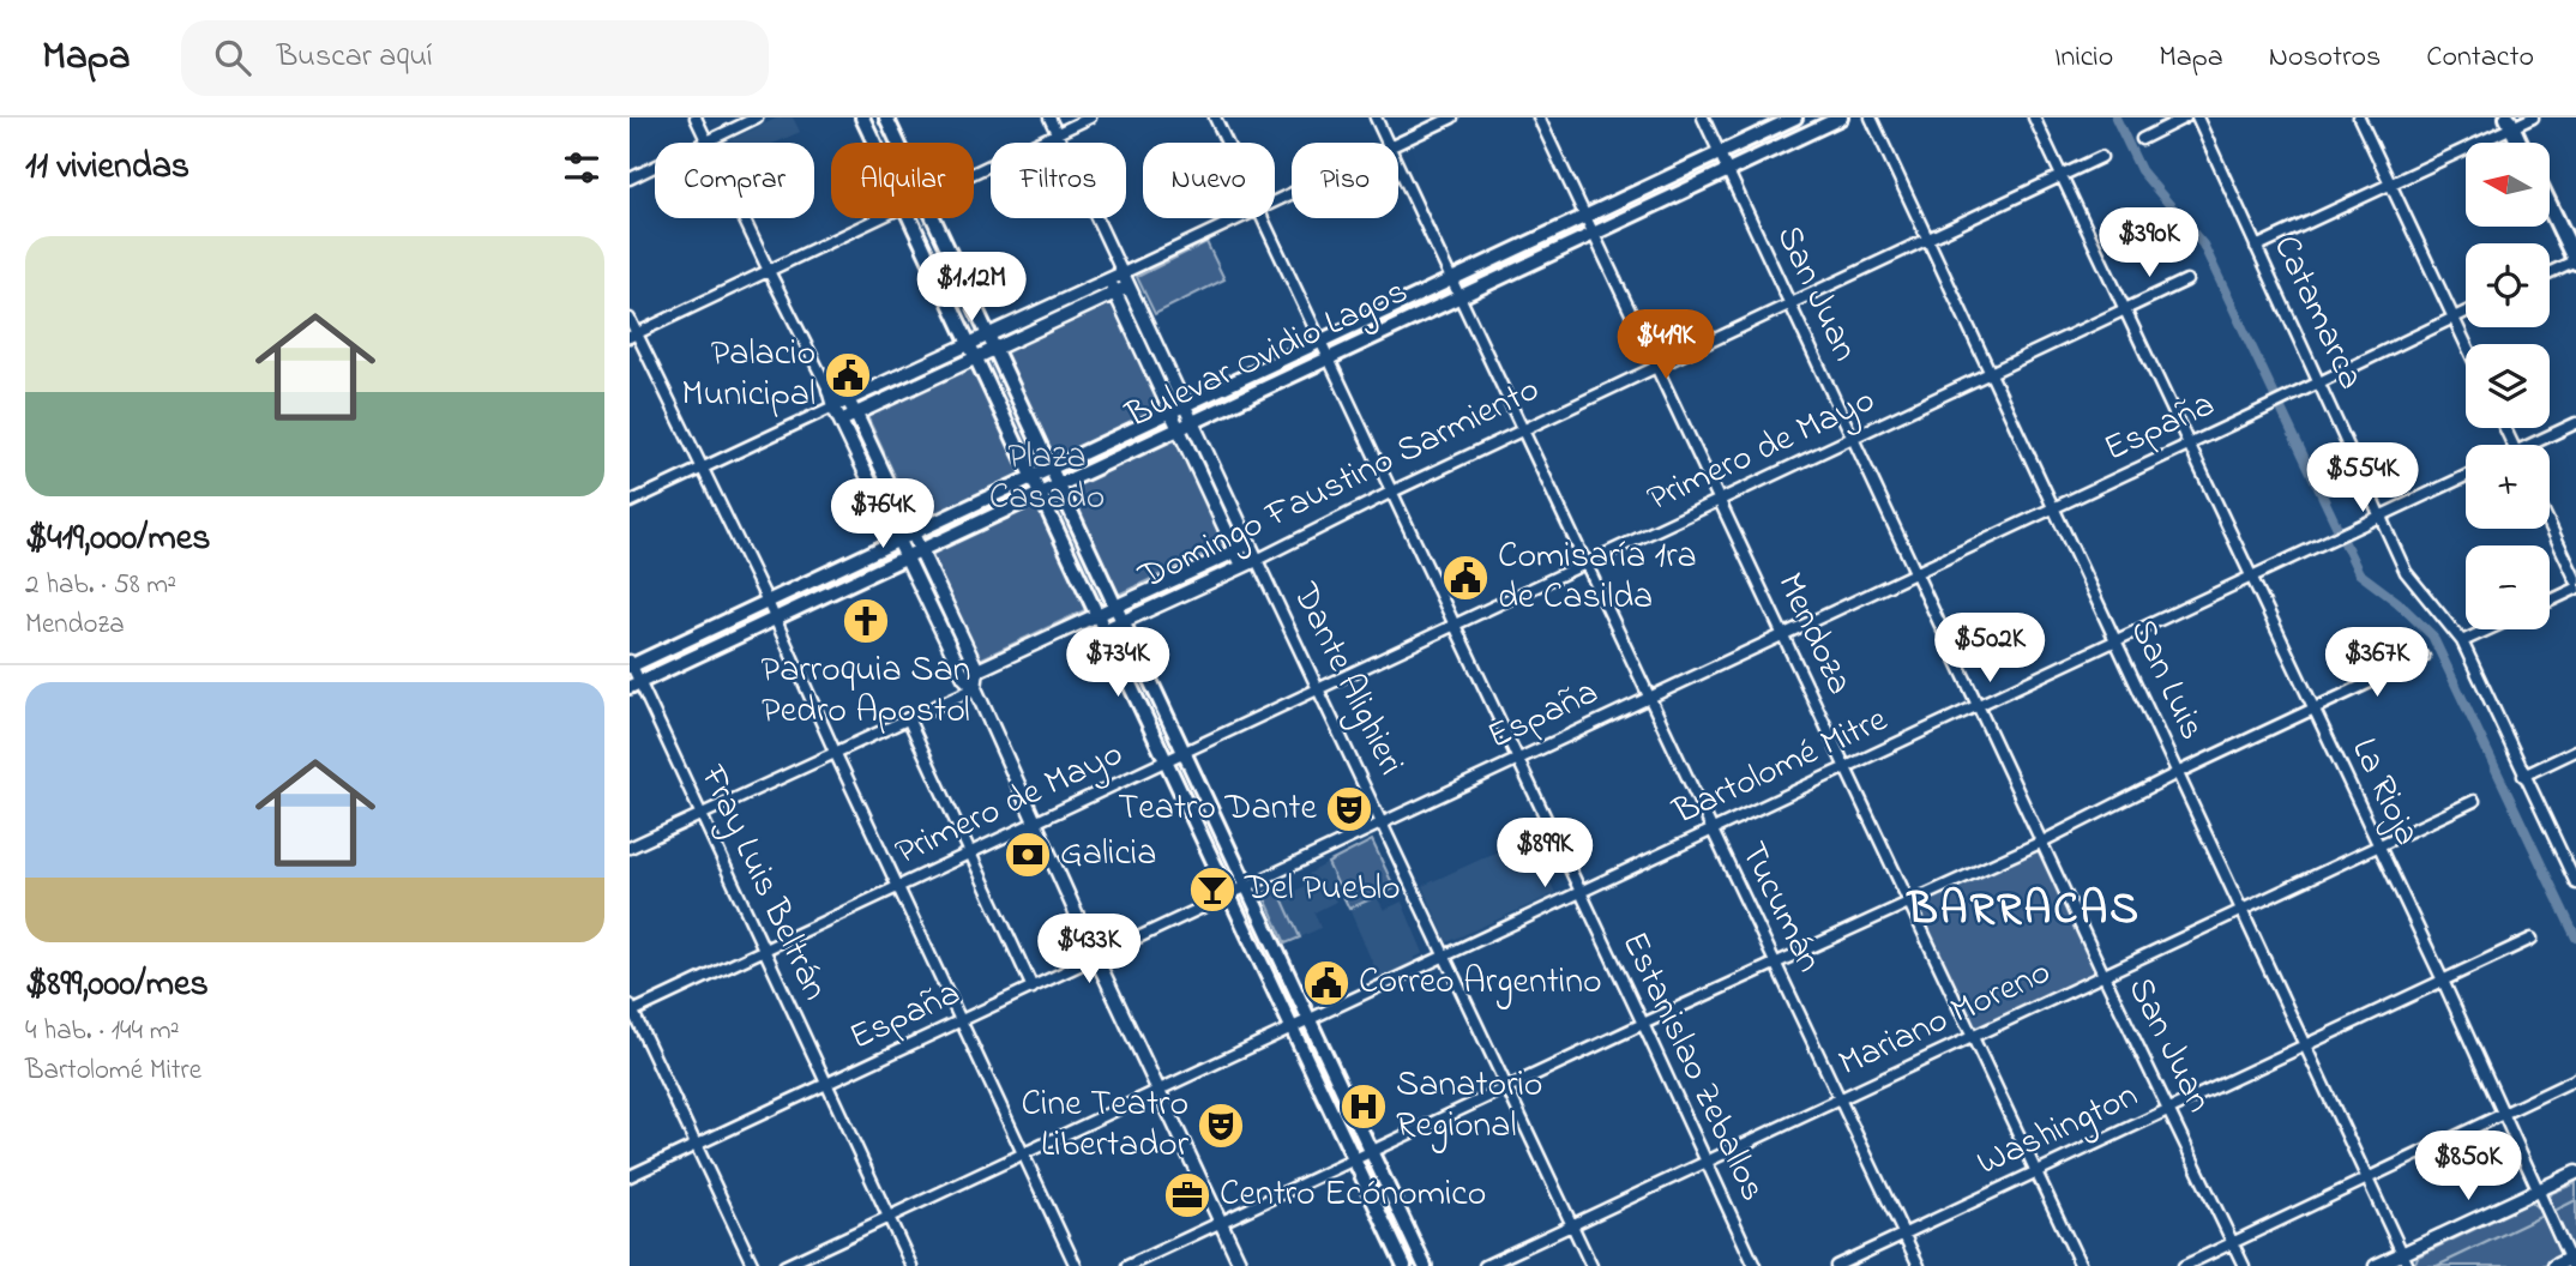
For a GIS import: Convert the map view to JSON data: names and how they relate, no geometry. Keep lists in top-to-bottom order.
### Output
{
  "streets": {
    "main road": ["Bulevar Ovidio Lagos"],
    "street": [
      "San Juan",
      "Catamarca",
      "España",
      "Primero de Mayo",
      "Domingo Faustino Sarmiento",
      "Mendoza",
      "Dante Alighieri",
      "San Luis",
      "Bartolomé Mitre",
      "La Rioja",
      "Fray Luis Beltrán",
      "Tucumán",
      "Mariano Moreno",
      "Estanislao Zeballos",
      "Washington"
    ]
  },
  "crossings": [
    ["San Juan", "Bulevar Ovidio Lagos"],
    ["San Juan", "España"],
    ["San Juan", "Primero de Mayo"],
    ["San Juan", "Domingo Faustino Sarmiento"],
    ["San Juan", "Bartolomé Mitre"],
    ["San Juan", "Mariano Moreno"],
    ["San Juan", "Washington"],
    ["Catamarca", "España"],
    ["Catamarca", "Bartolomé Mitre"],
    ["Bulevar Ovidio Lagos", "Mendoza"],
    ["Bulevar Ovidio Lagos", "Dante Alighieri"],
    ["Bulevar Ovidio Lagos", "Fray Luis Beltrán"],
    ["Bulevar Ovidio Lagos", "Tucumán"],
    ["Bulevar Ovidio Lagos", "Estanislao Zeballos"],
    ["España", "Mendoza"],
    ["España", "Dante Alighieri"],
    ["España", "San Luis"],
    ["España", "La Rioja"],
    ["España", "Fray Luis Beltrán"],
    ["España", "Tucumán"],
    ["España", "Estanislao Zeballos"],
    ["Primero de Mayo", "Mendoza"],
    ["Primero de Mayo", "Dante Alighieri"],
    ["Primero de Mayo", "San Luis"],
    ["Primero de Mayo", "La Rioja"],
    ["Primero de Mayo", "Fray Luis Beltrán"],
    ["Primero de Mayo", "Tucumán"],
    ["Primero de Mayo", "Estanislao Zeballos"],
    ["Domingo Faustino Sarmiento", "Mendoza"],
    ["Domingo Faustino Sarmiento", "Dante Alighieri"],
    ["Domingo Faustino Sarmiento", "San Luis"],
    ["Domingo Faustino Sarmiento", "La Rioja"],
    ["Domingo Faustino Sarmiento", "Tucumán"],
    ["Domingo Faustino Sarmiento", "Estanislao Zeballos"],
    ["Mendoza", "Bartolomé Mitre"],
    ["Mendoza", "Mariano Moreno"],
    ["Mendoza", "Washington"],
    ["Dante Alighieri", "Bartolomé Mitre"],
    ["Dante Alighieri", "Mariano Moreno"],
    ["San Luis", "Bartolomé Mitre"],
    ["San Luis", "Mariano Moreno"],
    ["San Luis", "Washington"],
    ["Bartolomé Mitre", "La Rioja"],
    ["Bartolomé Mitre", "Fray Luis Beltrán"],
    ["Bartolomé Mitre", "Tucumán"],
    ["Bartolomé Mitre", "Estanislao Zeballos"],
    ["La Rioja", "Mariano Moreno"],
    ["La Rioja", "Washington"],
    ["Tucumán", "Mariano Moreno"],
    ["Tucumán", "Washington"],
    ["Mariano Moreno", "Estanislao Zeballos"]
  ],
  "districts": ["BARRACAS"],
  "parks": ["Plaza Casado"],
  "places": {
    "public building": ["Palacio Municipal", "Comisaría 1ra de Casilda", "Correo Argentino"],
    "church": ["Parroquia San Pedro Apostol"],
    "theatre": ["Teatro Dante", "Cine Teatro Libertador"],
    "bank": ["Galicia"],
    "bar": ["Del Pueblo"],
    "hospital": ["Sanatorio Regional"],
    "office": ["Centro Ecónomico"]
  },
  "north": "left",
  "page": {
    "header": "Mapa",
    "search": "Buscar aquí",
    "nav": [
      "Inicio",
      "Mapa",
      "Nosotros",
      "Contacto"
    ],
    "heading": "11 viviendas",
    "map_buttons": ["+", "−"],
    "chip": [
      "Comprar",
      "Alquilar",
      "Filtros",
      "Nuevo",
      "Piso"
    ],
    "price": [
      "$390K",
      "$1.12M",
      "$419K",
      "$554K",
      "$764K",
      "$502K",
      "$734K",
      "$367K",
      "$899K",
      "$433K",
      "$850K"
    ],
    "list": [
      {
        "name": "$419,000/mes",
        "note": "2 hab. · 58 m² · Mendoza"
      },
      {
        "name": "$899,000/mes",
        "note": "4 hab. · 144 m² · Bartolomé Mitre"
      }
    ]
  }
}
